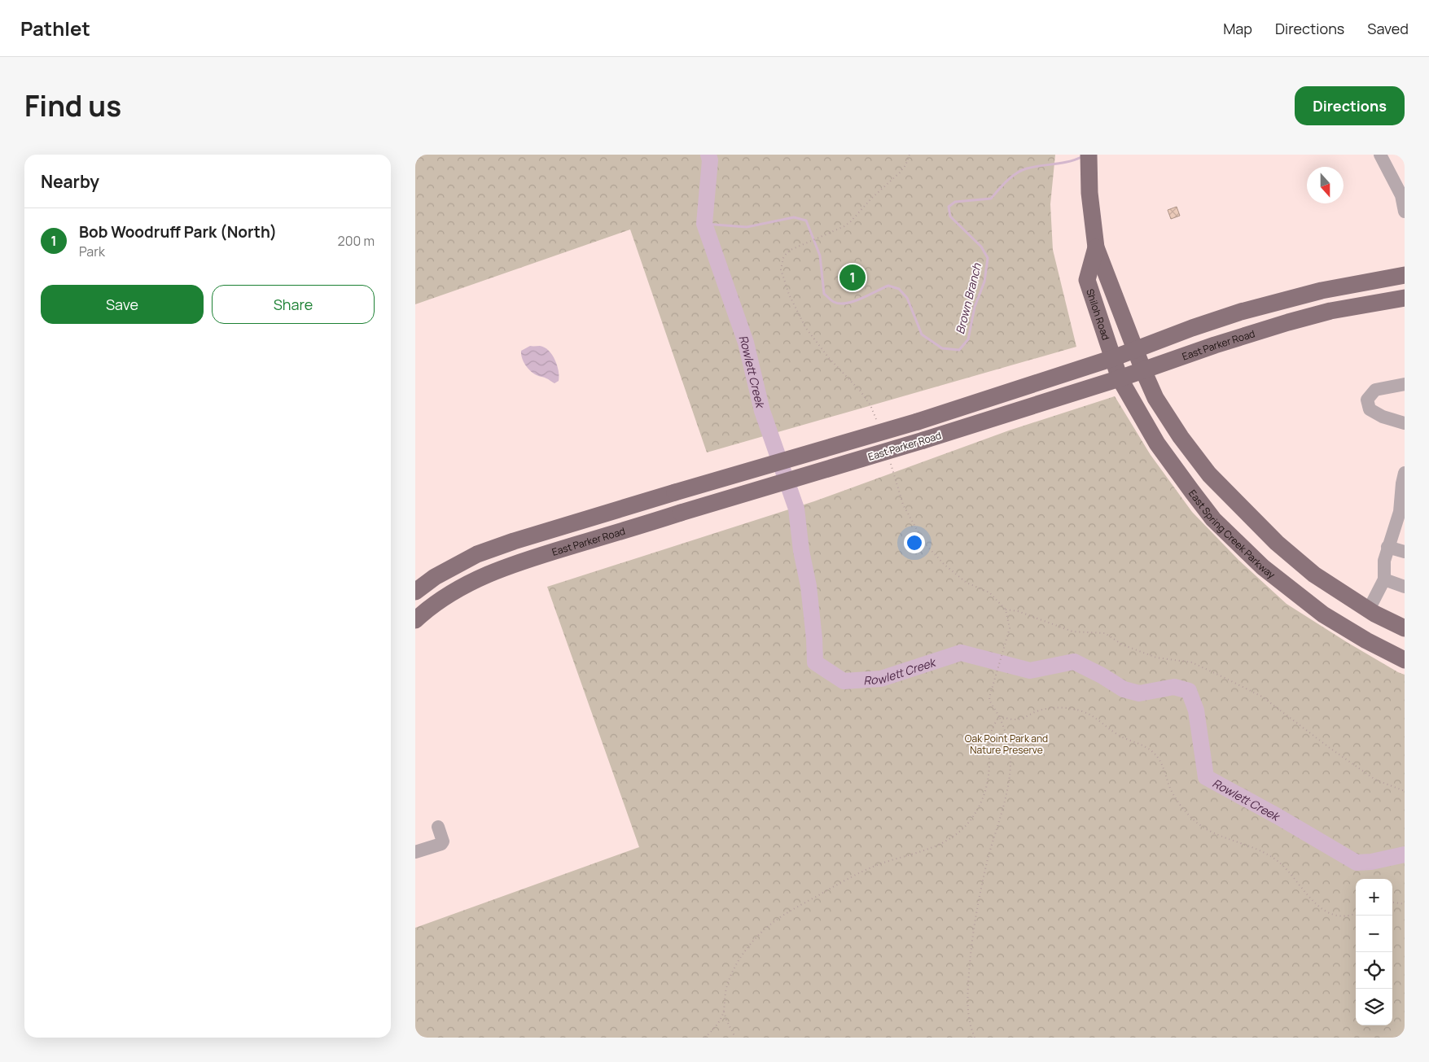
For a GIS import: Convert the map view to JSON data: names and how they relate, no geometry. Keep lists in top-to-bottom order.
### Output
{
  "streets": {
    "main road": ["Shiloh Road", "East Parker Road", "East Spring Creek Parkway"]
  },
  "crossings": [
    ["Shiloh Road", "East Parker Road"],
    ["Shiloh Road", "East Spring Creek Parkway"],
    ["East Parker Road", "East Spring Creek Parkway"]
  ],
  "water": ["Brown Branch", "Rowlett Creek"],
  "parks": ["Oak Point Park and Nature Preserve"],
  "north": "bottom",
  "page": {
    "header": "Pathlet",
    "nav": ["Map", "Directions", "Saved"],
    "title": "Find us",
    "buttons": [
      "Directions",
      ["Save", "Share"]
    ],
    "heading": "Nearby",
    "list": [
      {
        "mark": "1",
        "name": "Bob Woodruff Park (North)",
        "note": "Park",
        "value": "200 m"
      }
    ],
    "pins": "1",
    "map_buttons": ["+", "−"]
  }
}
